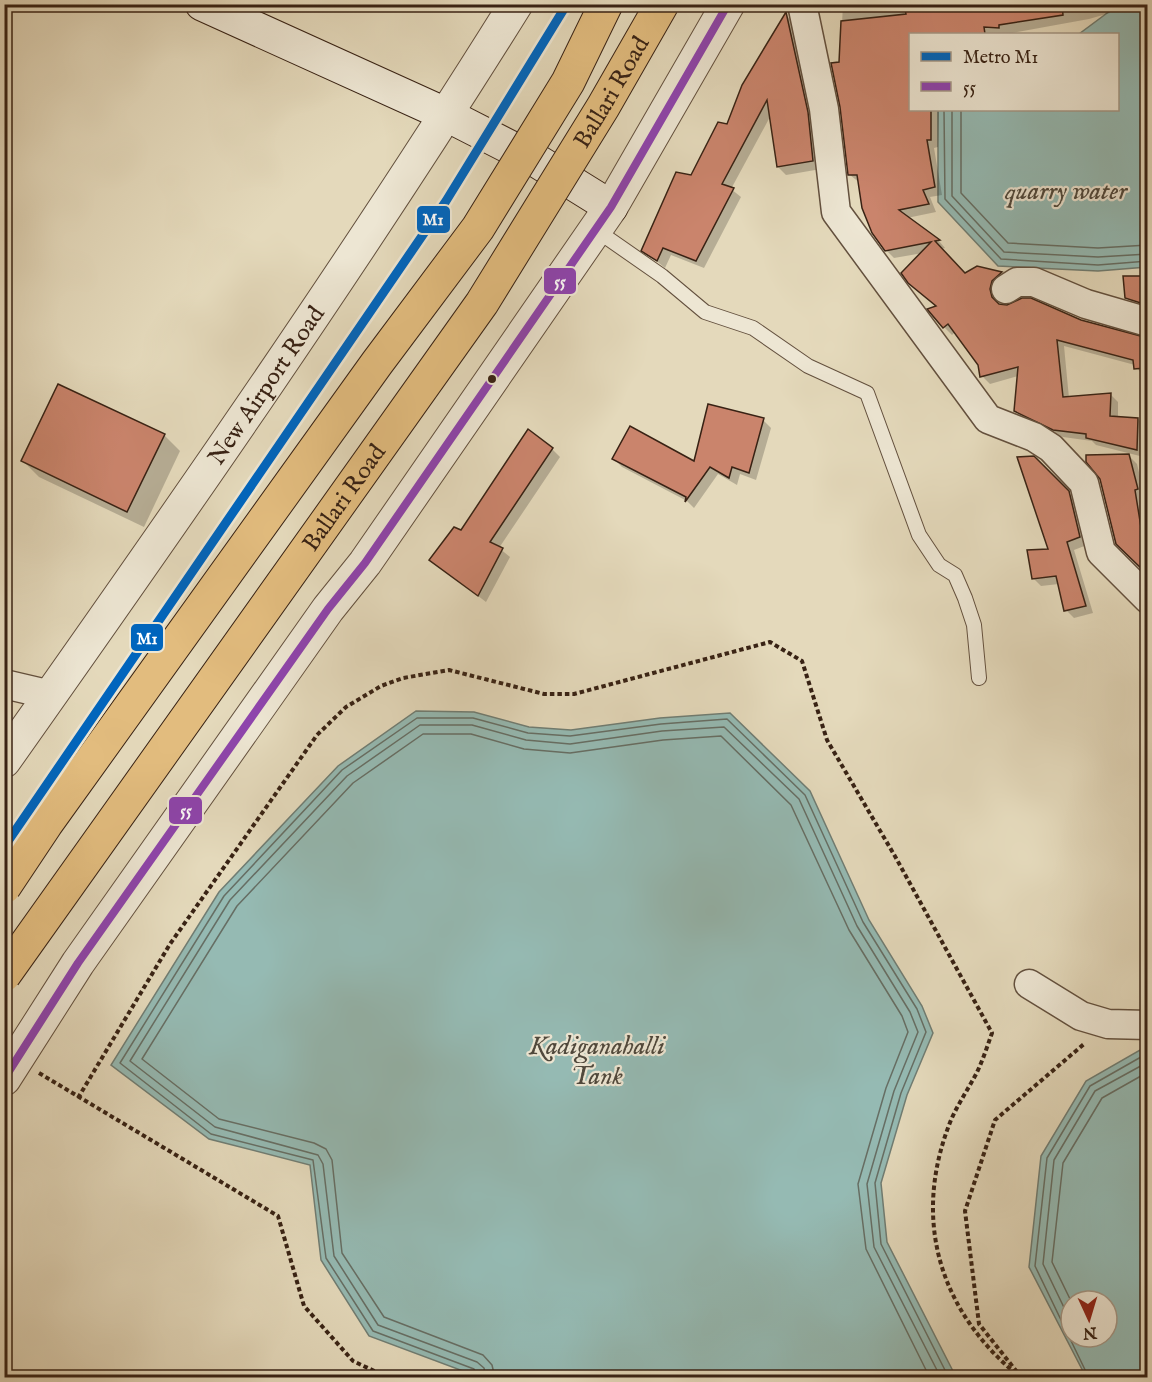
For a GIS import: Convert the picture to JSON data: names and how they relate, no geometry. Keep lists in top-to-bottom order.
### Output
{
  "streets": {
    "highway": ["Ballari Road"],
    "street": ["New Airport Road"]
  },
  "water": ["quarry water", "Kadiganahalli Tank"],
  "lines": ["metro line M1", "transit line 55"],
  "legend": ["Metro M1", "55"],
  "north": "bottom"
}
